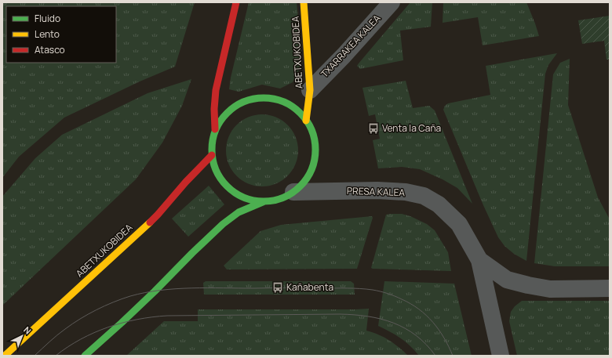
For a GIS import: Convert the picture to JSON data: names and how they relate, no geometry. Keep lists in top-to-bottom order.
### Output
{
  "streets": {
    "street": ["TXARRAKEA KALEA", "ABETXUKOBIDEA", "PRESA KALEA"]
  },
  "crossings": [
    ["TXARRAKEA KALEA", "ABETXUKOBIDEA"],
    ["ABETXUKOBIDEA", "PRESA KALEA"]
  ],
  "places": {
    "bus stop": ["Venta la Caña", "Kañabenta"]
  },
  "legend": ["Fluido", "Lento", "Atasco"],
  "north": "top right"
}
